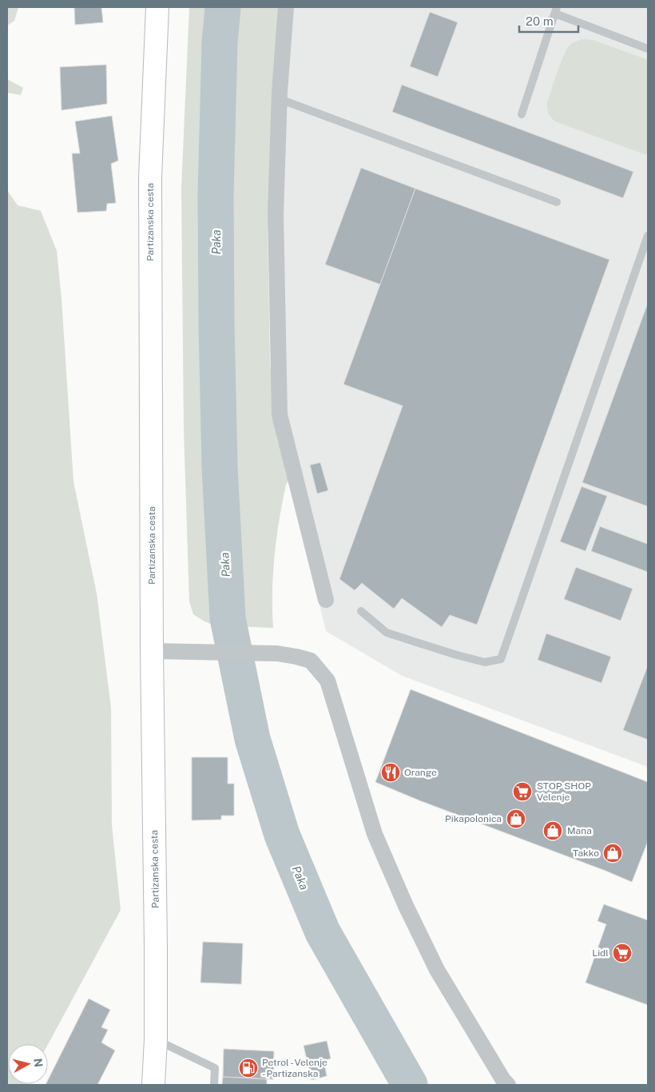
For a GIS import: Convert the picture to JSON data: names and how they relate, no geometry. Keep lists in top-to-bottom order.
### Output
{
  "streets": {
    "main road": ["Partizanska cesta"]
  },
  "water": ["Paka"],
  "places": {
    "restaurant": ["Orange"],
    "supermarket": ["STOP SHOP Velenje", "Lidl"],
    "shop": ["Pikapolonica", "Mana", "Takko"],
    "fuel station": ["Petrol - Velenje - Partizanska"]
  },
  "scale_bar": "20 m",
  "north": "right"
}
